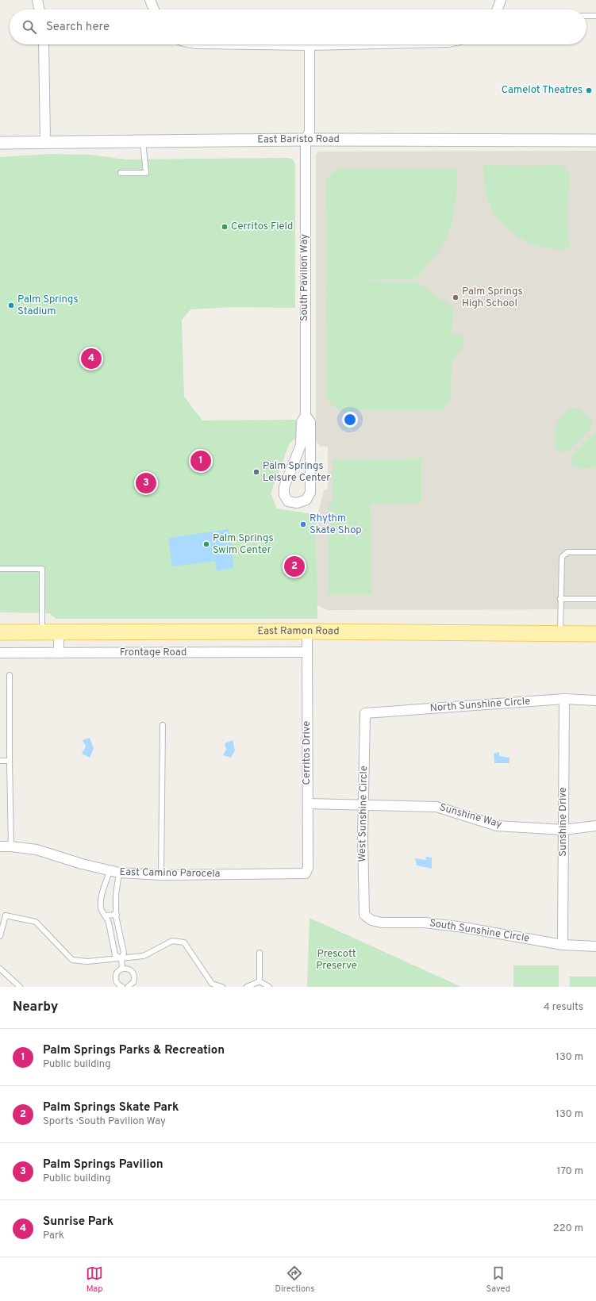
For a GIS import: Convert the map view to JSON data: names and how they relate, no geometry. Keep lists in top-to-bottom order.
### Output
{
  "streets": {
    "main road": ["East Ramon Road"],
    "street": [
      "East Baristo Road",
      "South Pavilion Way",
      "Frontage Road",
      "North Sunshine Circle",
      "Cerritos Drive",
      "West Sunshine Circle",
      "Sunshine Way",
      "Sunshine Drive",
      "East Camino Parocela",
      "South Sunshine Circle"
    ]
  },
  "crossings": [
    ["East Baristo Road", "South Pavilion Way"],
    ["East Ramon Road", "Cerritos Drive"],
    ["Frontage Road", "Cerritos Drive"],
    ["North Sunshine Circle", "West Sunshine Circle"],
    ["North Sunshine Circle", "Sunshine Drive"],
    ["Cerritos Drive", "East Camino Parocela"],
    ["West Sunshine Circle", "Sunshine Way"],
    ["West Sunshine Circle", "South Sunshine Circle"],
    ["Sunshine Way", "Sunshine Drive"],
    ["Sunshine Drive", "South Sunshine Circle"]
  ],
  "parks": ["Prescott Preserve"],
  "places": [
    "Camelot Theatres",
    "Cerritos Field",
    "Palm Springs High School",
    "Palm Springs Stadium",
    "Palm Springs Leisure Center",
    "Rhythm Skate Shop",
    "Palm Springs Swim Center"
  ],
  "page": {
    "search": "Search here",
    "pins": [
      "4",
      "1",
      "3",
      "2"
    ],
    "heading": ["Nearby", "4 results"],
    "list": [
      {
        "mark": "1",
        "name": "Palm Springs Parks & Recreation",
        "note": "Public building",
        "value": "130 m"
      },
      {
        "mark": "2",
        "name": "Palm Springs Skate Park",
        "note": "Sports · South Pavilion Way",
        "value": "130 m"
      },
      {
        "mark": "3",
        "name": "Palm Springs Pavilion",
        "note": "Public building",
        "value": "170 m"
      },
      {
        "mark": "4",
        "name": "Sunrise Park",
        "note": "Park",
        "value": "220 m"
      }
    ],
    "nav": ["Map", "Directions", "Saved"]
  }
}
